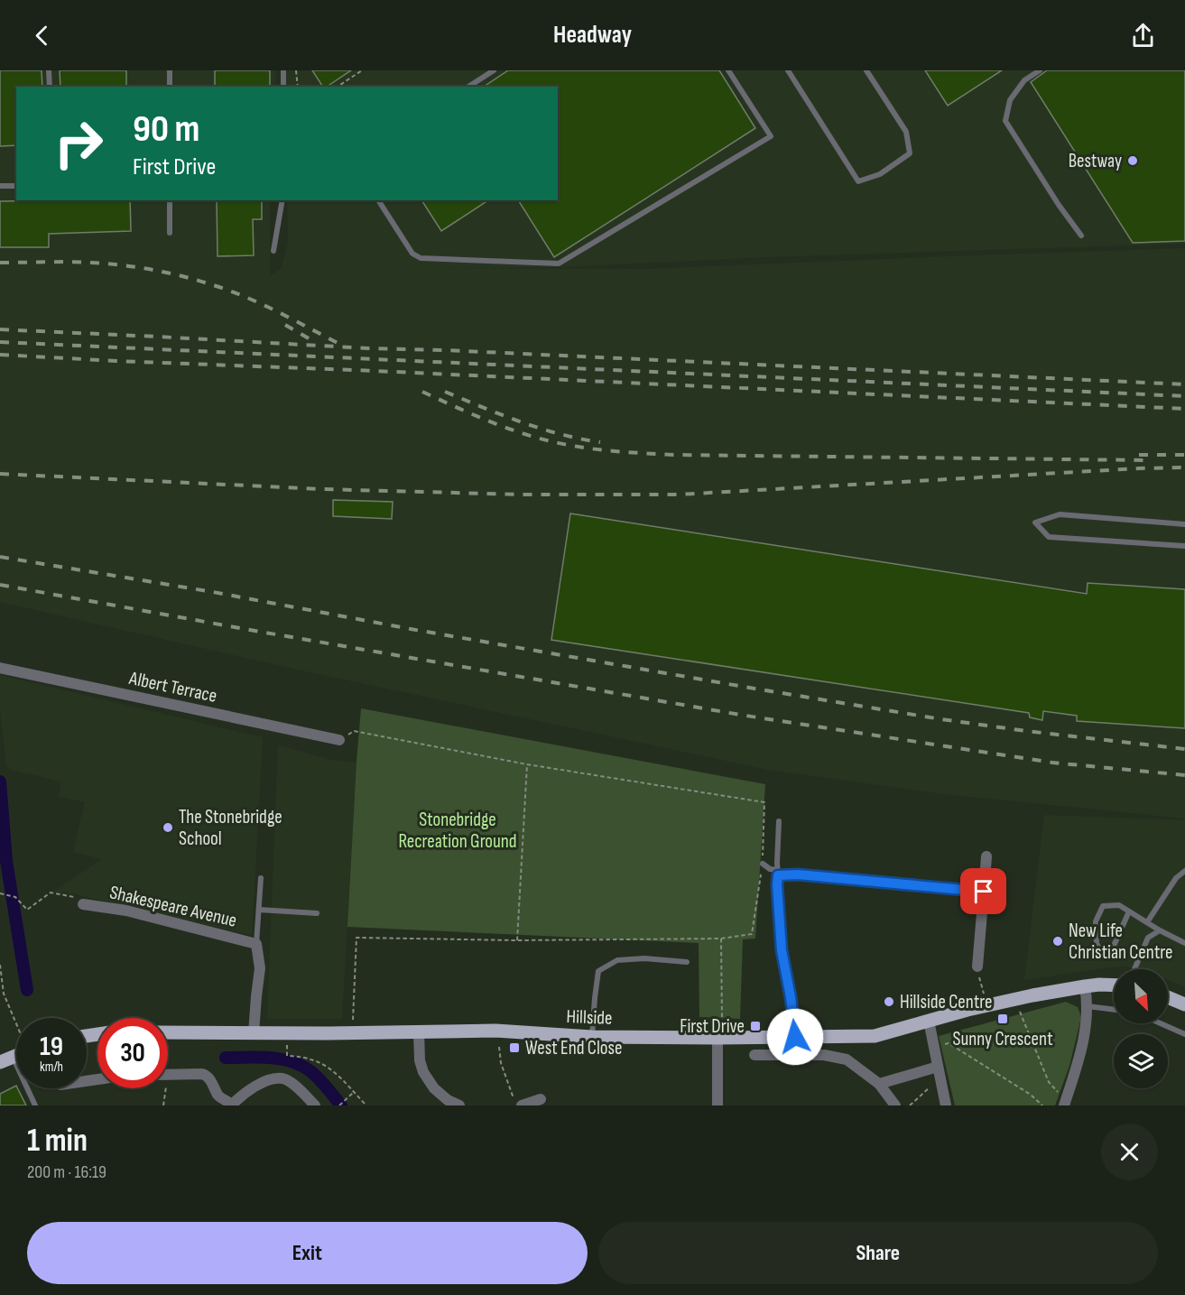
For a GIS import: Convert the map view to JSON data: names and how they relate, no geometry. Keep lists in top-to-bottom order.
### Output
{
  "streets": {
    "main road": ["Hillside"],
    "street": ["Albert Terrace", "Shakespeare Avenue"]
  },
  "parks": ["Stonebridge Recreation Ground"],
  "places": {
    "other": [
      "Bestway",
      "The Stonebridge School",
      "New Life Christian Centre",
      "Hillside Centre"
    ],
    "transit": ["Sunny Crescent", "First Drive", "West End Close"]
  },
  "north": "bottom right",
  "page": {
    "header": "Headway",
    "turn": ["90 m", "First Drive"],
    "speed": "19 km/h",
    "limit": "30",
    "heading": ["1 min", "200 m · 16:19"],
    "buttons": ["Exit", "Share"]
  }
}
